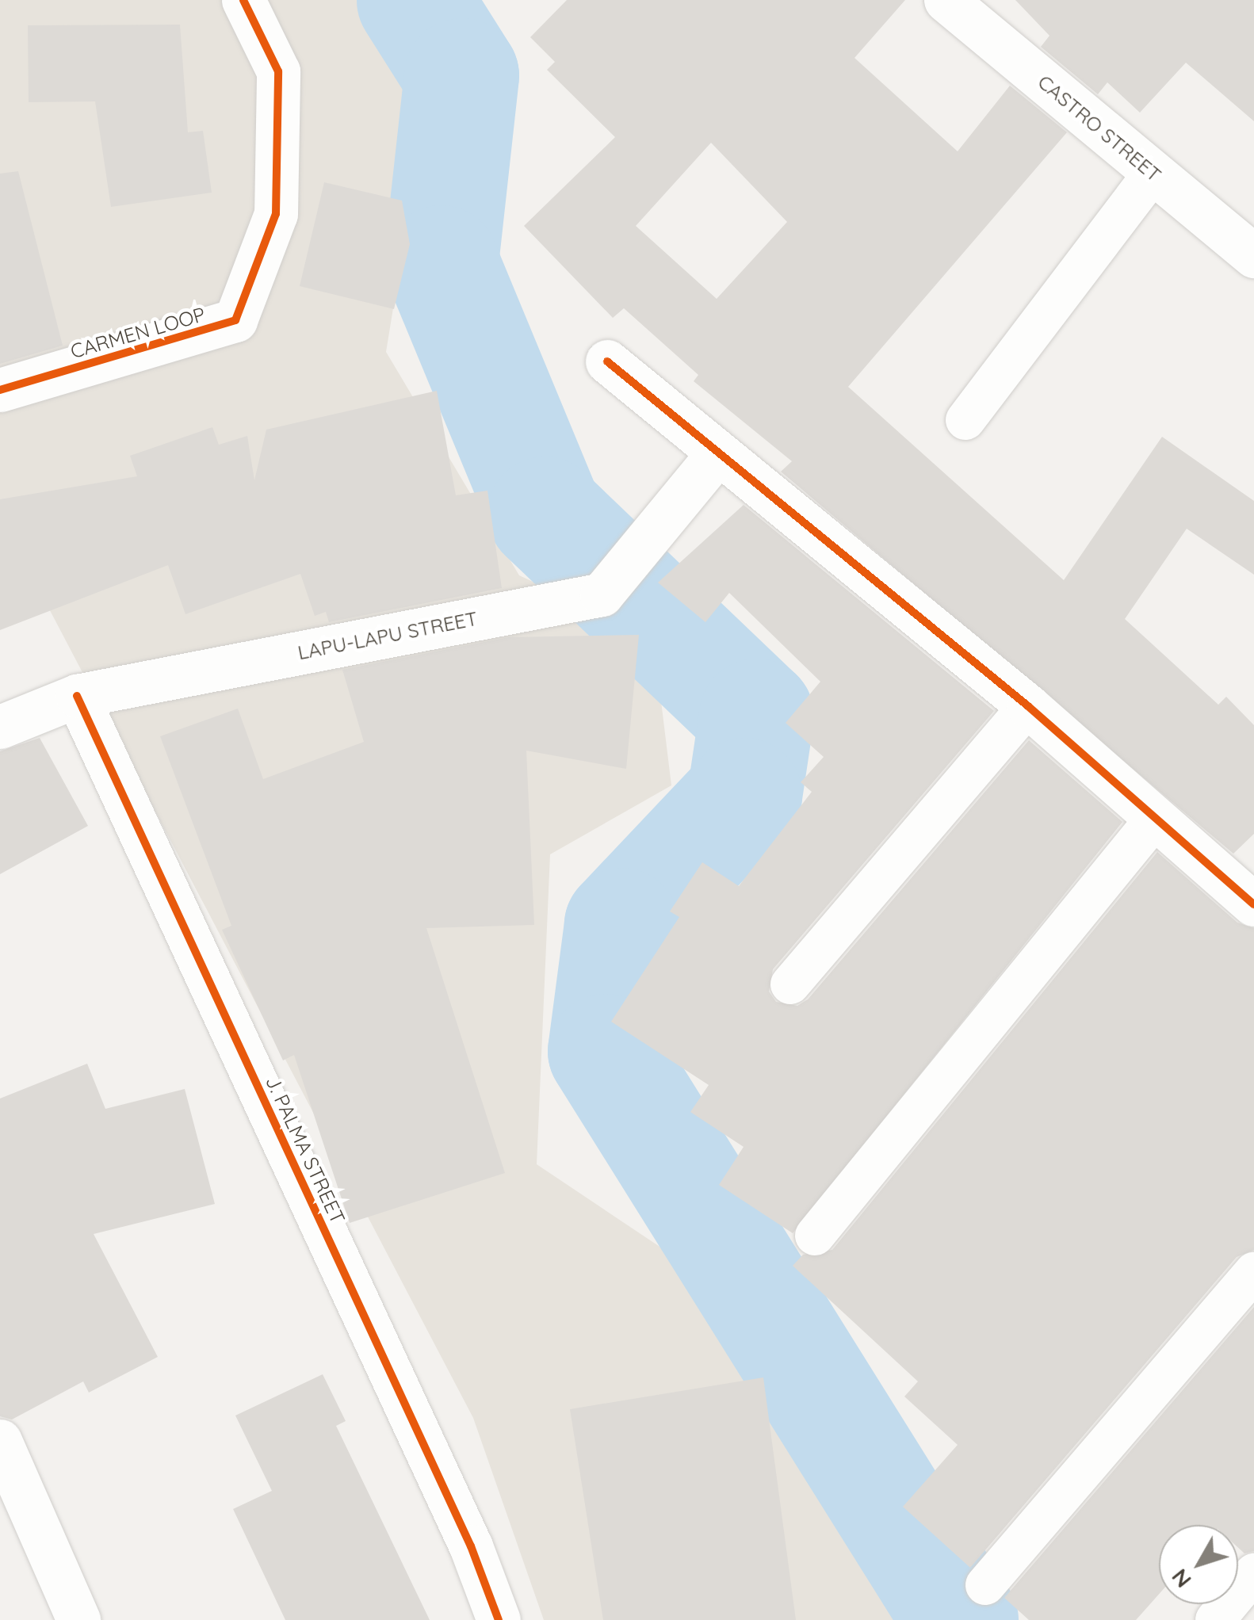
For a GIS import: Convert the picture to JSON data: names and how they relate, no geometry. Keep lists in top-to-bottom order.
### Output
{
  "streets": {
    "street": [
      "CASTRO STREET",
      "CARMEN LOOP",
      "LAPU-LAPU STREET",
      "J. PALMA STREET"
    ]
  },
  "crossings": [
    ["LAPU-LAPU STREET", "J. PALMA STREET"]
  ],
  "north": "bottom left"
}
